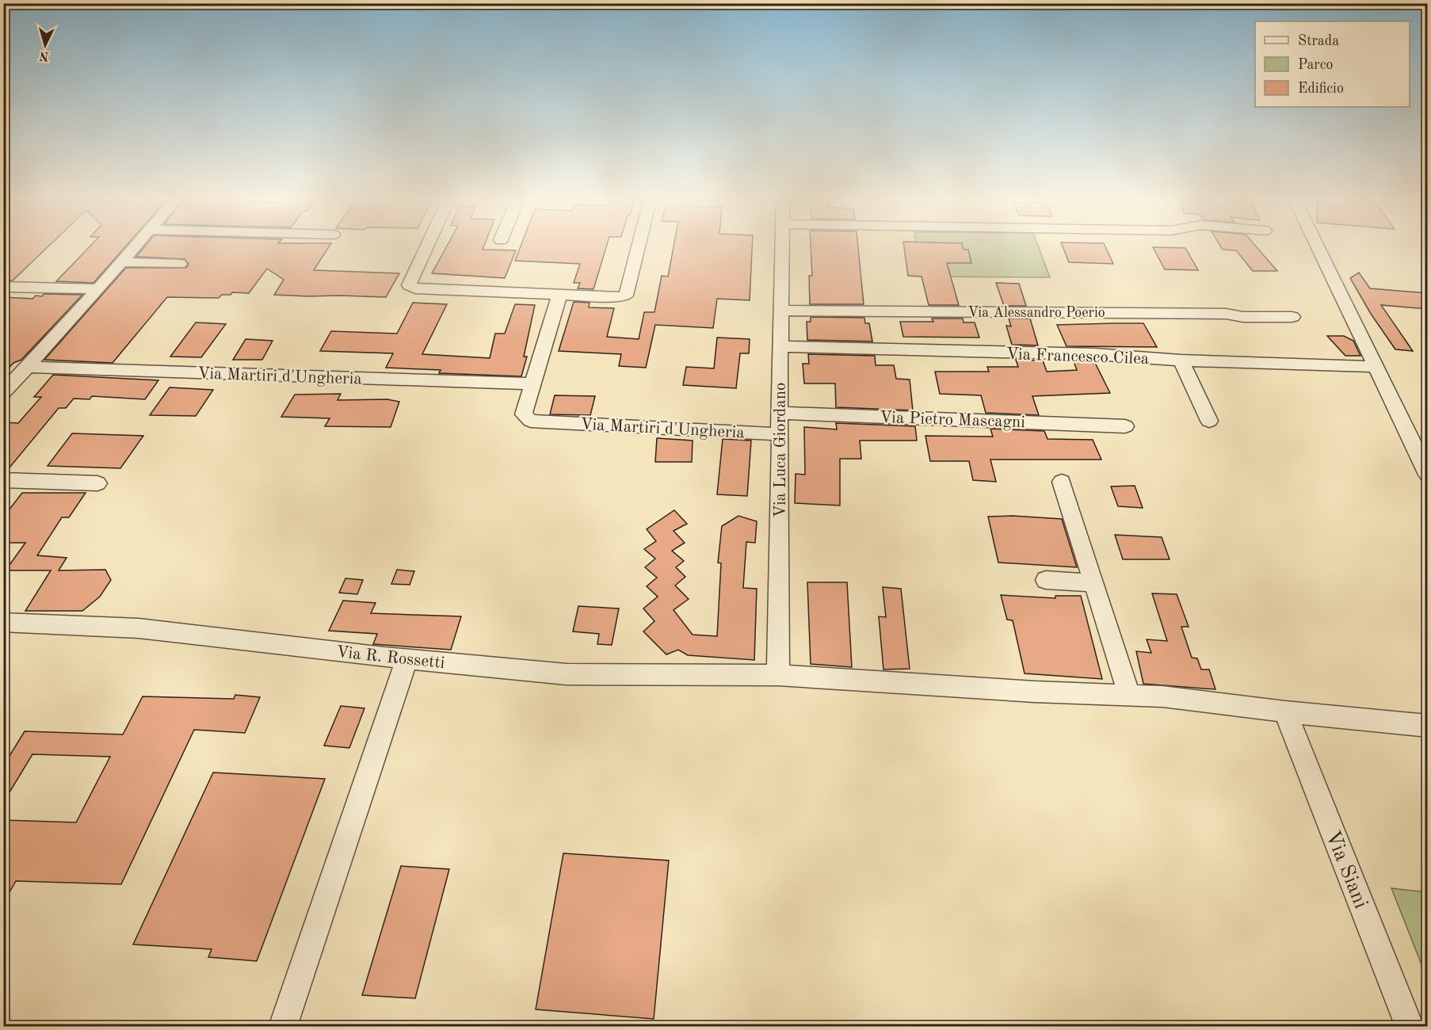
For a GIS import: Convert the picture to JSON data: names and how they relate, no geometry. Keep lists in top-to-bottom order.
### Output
{
  "streets": {
    "street": [
      "Via Alessandro Poerio",
      "Via Francesco Cilea",
      "Via Martiri d'Ungheria",
      "Via Pietro Mascagni",
      "Via Luca Giordano",
      "Via R. Rossetti",
      "Via Siani"
    ]
  },
  "crossings": [
    ["Via Alessandro Poerio", "Via Luca Giordano"],
    ["Via Francesco Cilea", "Via Luca Giordano"],
    ["Via Martiri d'Ungheria", "Via Luca Giordano"],
    ["Via Pietro Mascagni", "Via Luca Giordano"],
    ["Via Luca Giordano", "Via R. Rossetti"],
    ["Via R. Rossetti", "Via Siani"]
  ],
  "legend": ["Strada", "Parco", "Edificio"],
  "north": "bottom"
}
